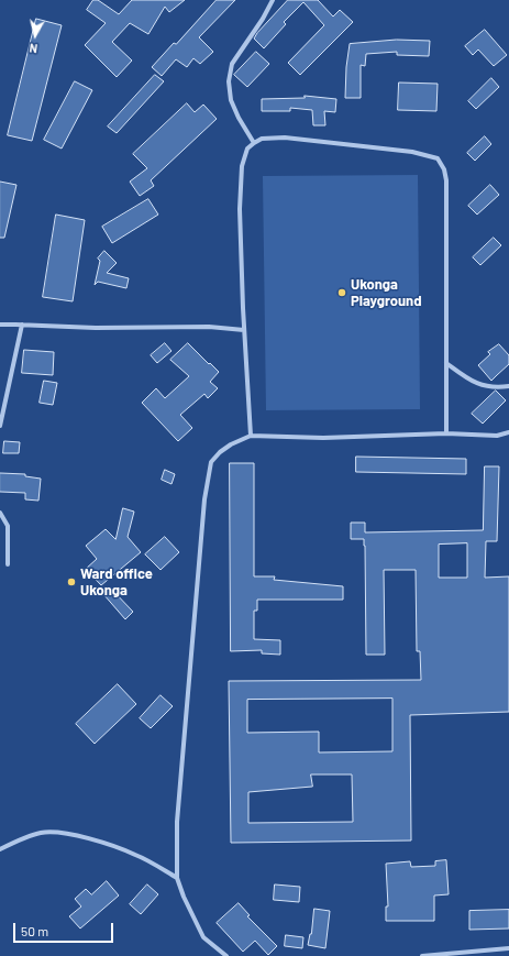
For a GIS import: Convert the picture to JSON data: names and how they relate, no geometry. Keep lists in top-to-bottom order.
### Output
{
  "places": ["Ukonga Playground", "Ward office Ukonga"],
  "scale_bar": "50 m",
  "north": "bottom"
}
